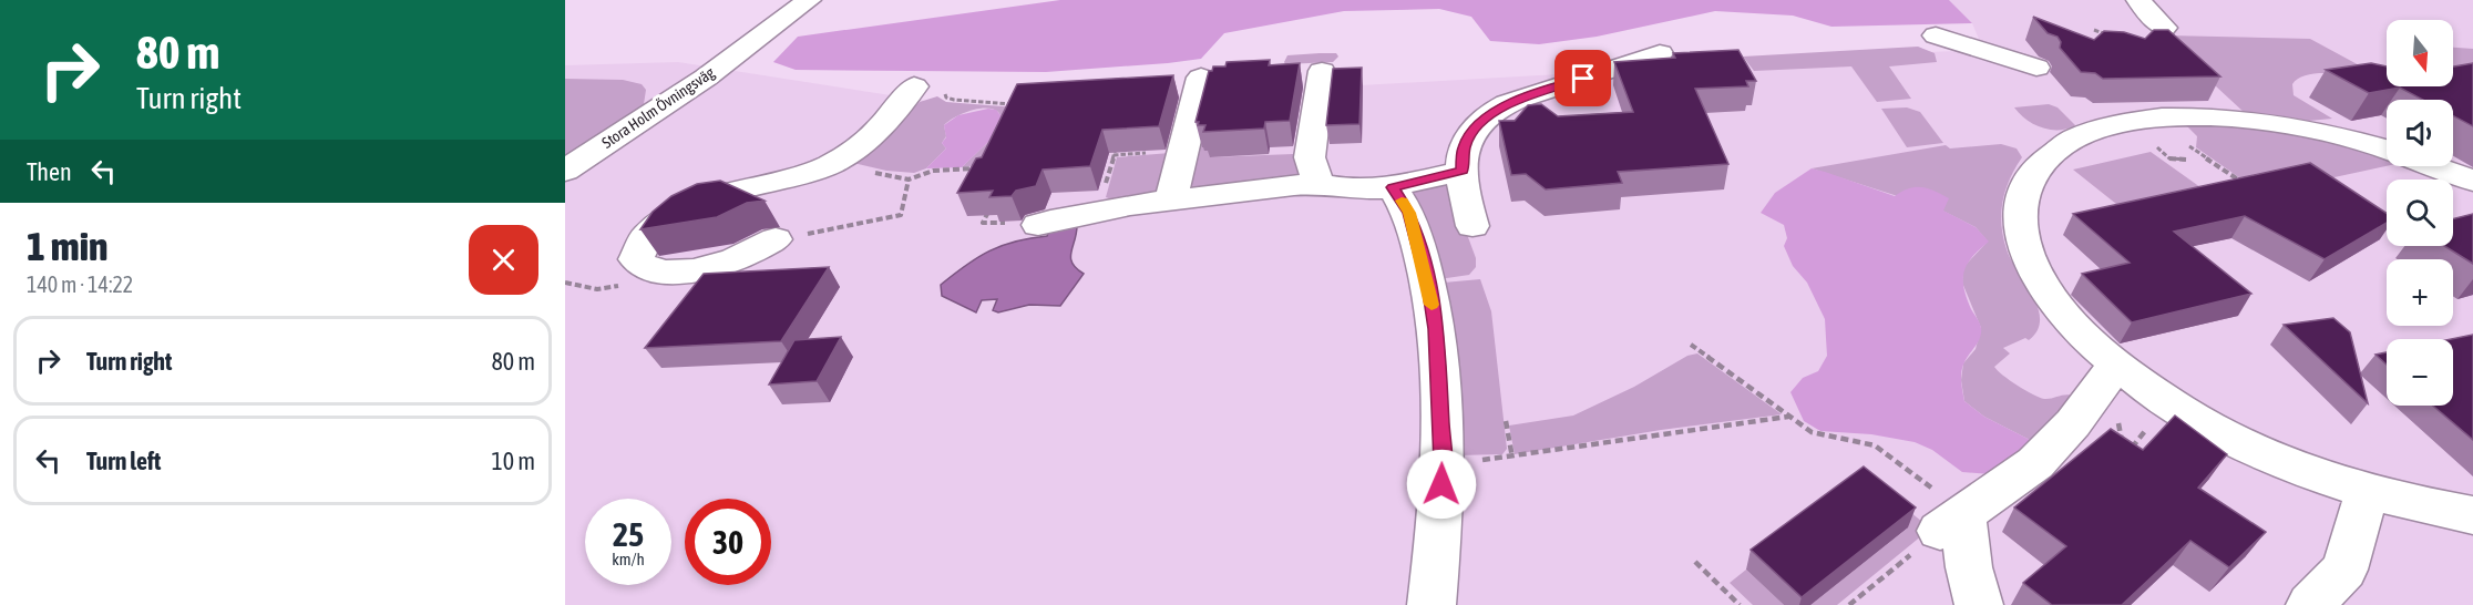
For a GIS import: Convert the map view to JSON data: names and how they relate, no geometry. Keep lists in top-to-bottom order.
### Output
{
  "streets": {
    "street": ["Stora Holm Övningsväg"]
  },
  "north": "bottom",
  "page": {
    "turn": ["80 m", "Turn right"],
    "map_buttons": ["+", "−"],
    "then": "Then",
    "heading": ["1 min", "140 m · 14:22"],
    "list": [
      {
        "name": "Turn right",
        "value": "80 m"
      },
      {
        "name": "Turn left",
        "value": "10 m"
      }
    ],
    "speed": "25 km/h",
    "limit": "30"
  }
}
